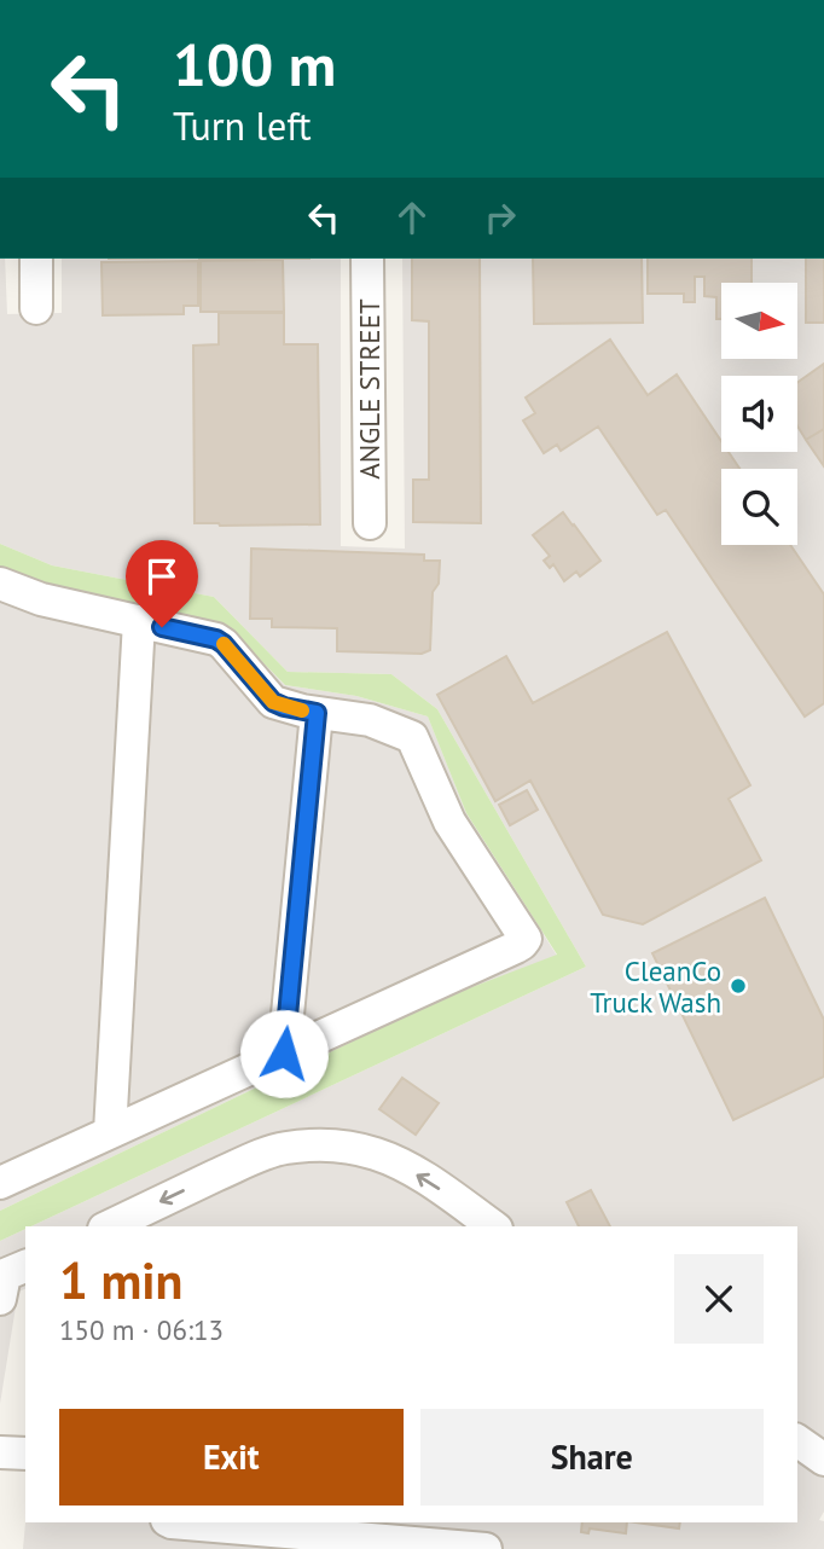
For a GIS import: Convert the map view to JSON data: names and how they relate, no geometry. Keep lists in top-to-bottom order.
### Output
{
  "streets": {
    "street": ["ANGLE STREET"]
  },
  "places": ["CleanCo Truck Wash"],
  "north": "right",
  "page": {
    "turn": ["100 m", "Turn left"],
    "heading": ["1 min", "150 m · 06:13"],
    "buttons": ["Exit", "Share"]
  }
}
